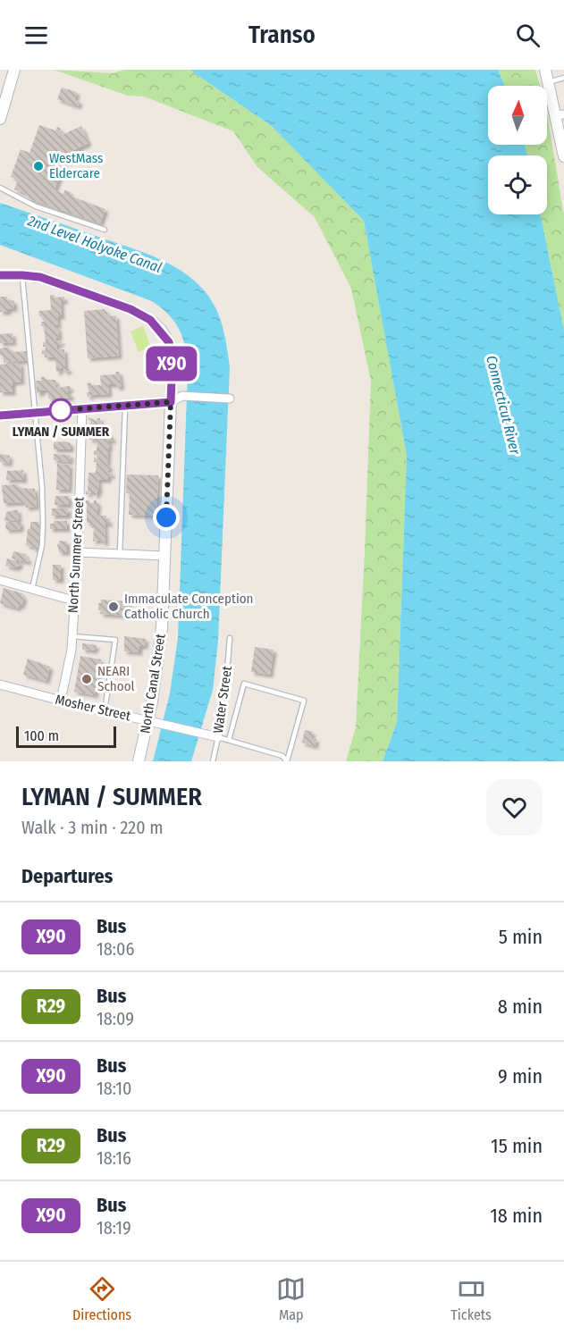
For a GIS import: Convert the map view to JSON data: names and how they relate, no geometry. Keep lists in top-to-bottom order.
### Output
{
  "streets": {
    "street": ["North Summer Street", "North Canal Street", "Mosher Street"],
    "lane": ["Water Street"]
  },
  "crossings": [
    ["North Summer Street", "Mosher Street"],
    ["North Canal Street", "Mosher Street"],
    ["Water Street", "Mosher Street"]
  ],
  "water": ["2nd Level Holyoke Canal", "Connecticut River"],
  "places": [
    "WestMass Eldercare",
    "LYMAN / SUMMER",
    "Immaculate Conception Catholic Church",
    "NEARI School"
  ],
  "lines": ["bus line X90"],
  "scale_bar": "100 m",
  "north": "top",
  "page": {
    "header": "Transo",
    "on_map": "X90",
    "scale": "100 m",
    "heading": [
      ["LYMAN / SUMMER", "Walk · 3 min · 220 m"],
      "Departures"
    ],
    "list": [
      {
        "mark": "X90",
        "name": "Bus",
        "note": "18:06",
        "value": "5 min"
      },
      {
        "mark": "R29",
        "name": "Bus",
        "note": "18:09",
        "value": "8 min"
      },
      {
        "mark": "X90",
        "name": "Bus",
        "note": "18:10",
        "value": "9 min"
      },
      {
        "mark": "R29",
        "name": "Bus",
        "note": "18:16",
        "value": "15 min"
      },
      {
        "mark": "X90",
        "name": "Bus",
        "note": "18:19",
        "value": "18 min"
      }
    ],
    "tabs": ["Directions", "Map", "Tickets"]
  }
}
